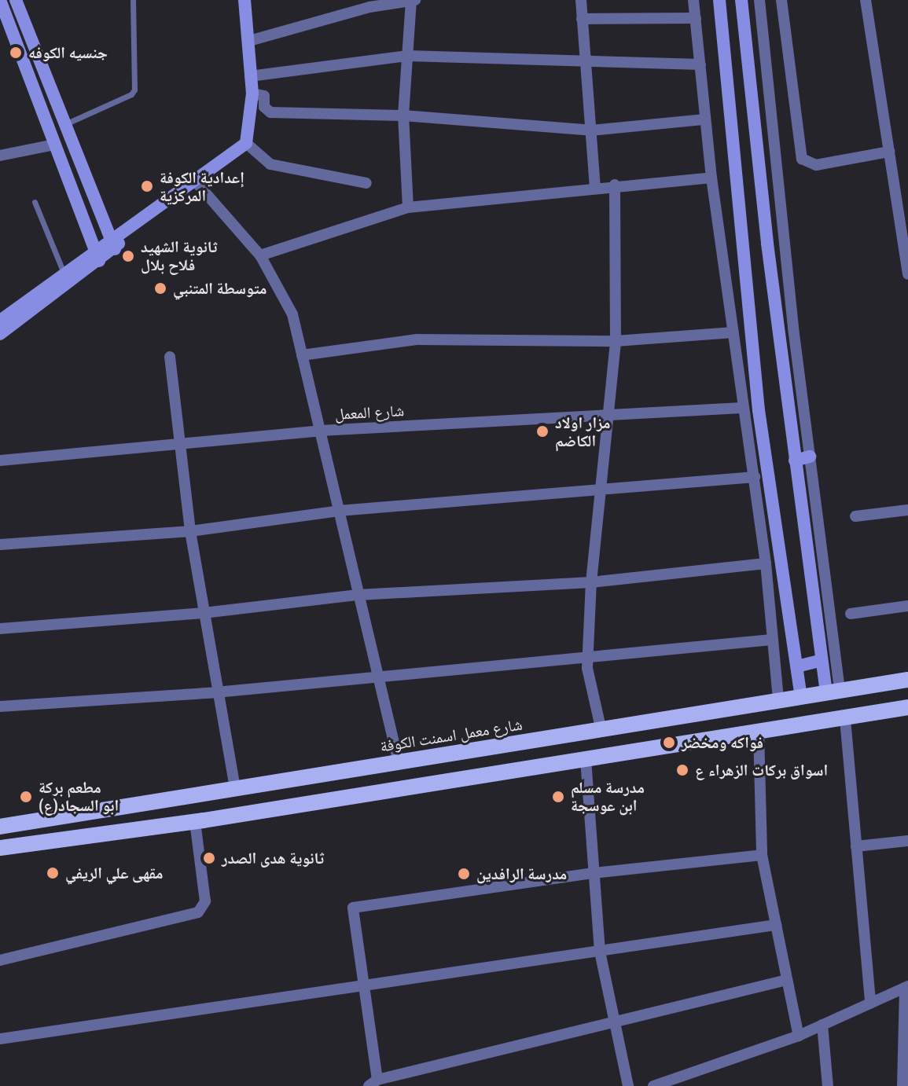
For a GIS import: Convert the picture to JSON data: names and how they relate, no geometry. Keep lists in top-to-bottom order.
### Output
{
  "streets": {
    "main road": ["شارع معمل اسمنت الكوفة"],
    "street": ["شارع المعمل"]
  },
  "places": [
    "جنسيه الكوفه",
    "إعدادية الكوفة المركزية",
    "ثانوية الشهيد فلاح بلال",
    "متوسطة المتنبي",
    "مزار اولاد الكاضم",
    "فواكه ومخضر",
    "اسواق بركات الزهراء ع",
    "مطعم بركة ابو السجاد(ع)",
    "مدرسة مسلم ابن عوسجة",
    "ثانوية هدى الصدر",
    "مقهى علي الريفي",
    "مدرسة الرافدين"
  ]
}
